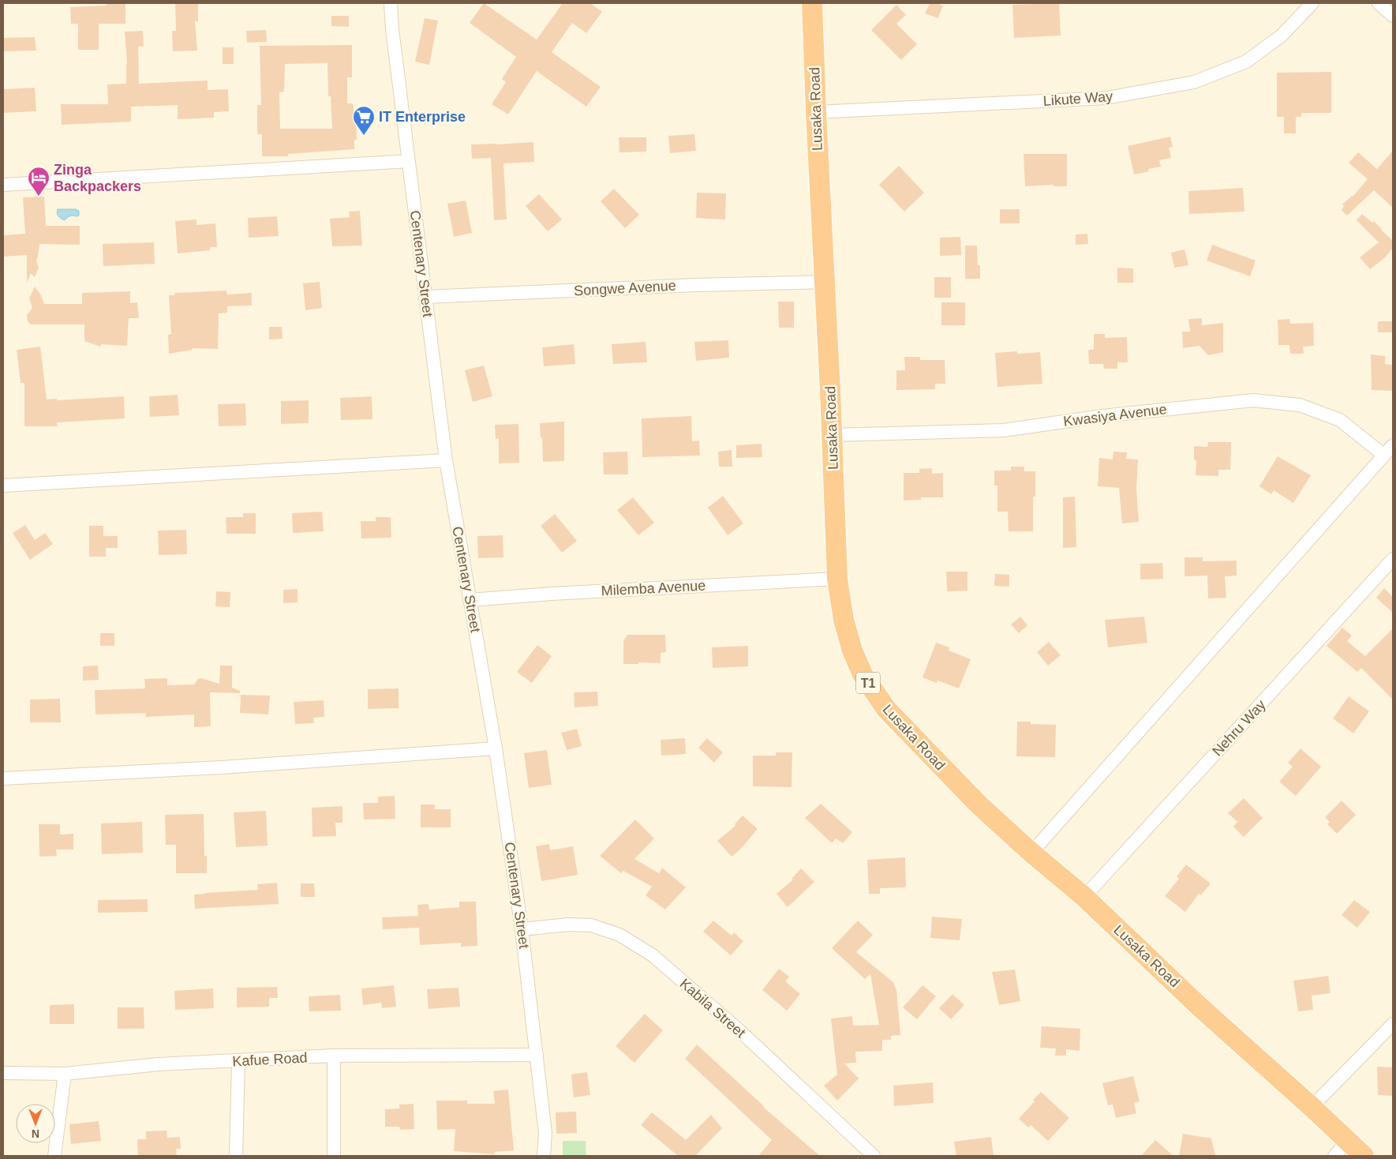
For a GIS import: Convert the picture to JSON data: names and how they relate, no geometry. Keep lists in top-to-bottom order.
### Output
{
  "streets": {
    "highway": ["Lusaka Road", "T1"],
    "street": [
      "Likute Way",
      "Centenary Street",
      "Songwe Avenue",
      "Kwasiya Avenue",
      "Milemba Avenue",
      "Nehru Way",
      "Kabila Street",
      "Kafue Road"
    ]
  },
  "crossings": [
    ["Likute Way", "Lusaka Road"],
    ["Lusaka Road", "Songwe Avenue"],
    ["Lusaka Road", "Kwasiya Avenue"],
    ["Lusaka Road", "Milemba Avenue"],
    ["Lusaka Road", "Nehru Way"],
    ["Centenary Street", "Songwe Avenue"],
    ["Centenary Street", "Milemba Avenue"],
    ["Centenary Street", "Kabila Street"],
    ["Centenary Street", "Kafue Road"]
  ],
  "places": {
    "supermarket": ["IT Enterprise"],
    "hotel": ["Zinga Backpackers"]
  },
  "north": "bottom"
}
